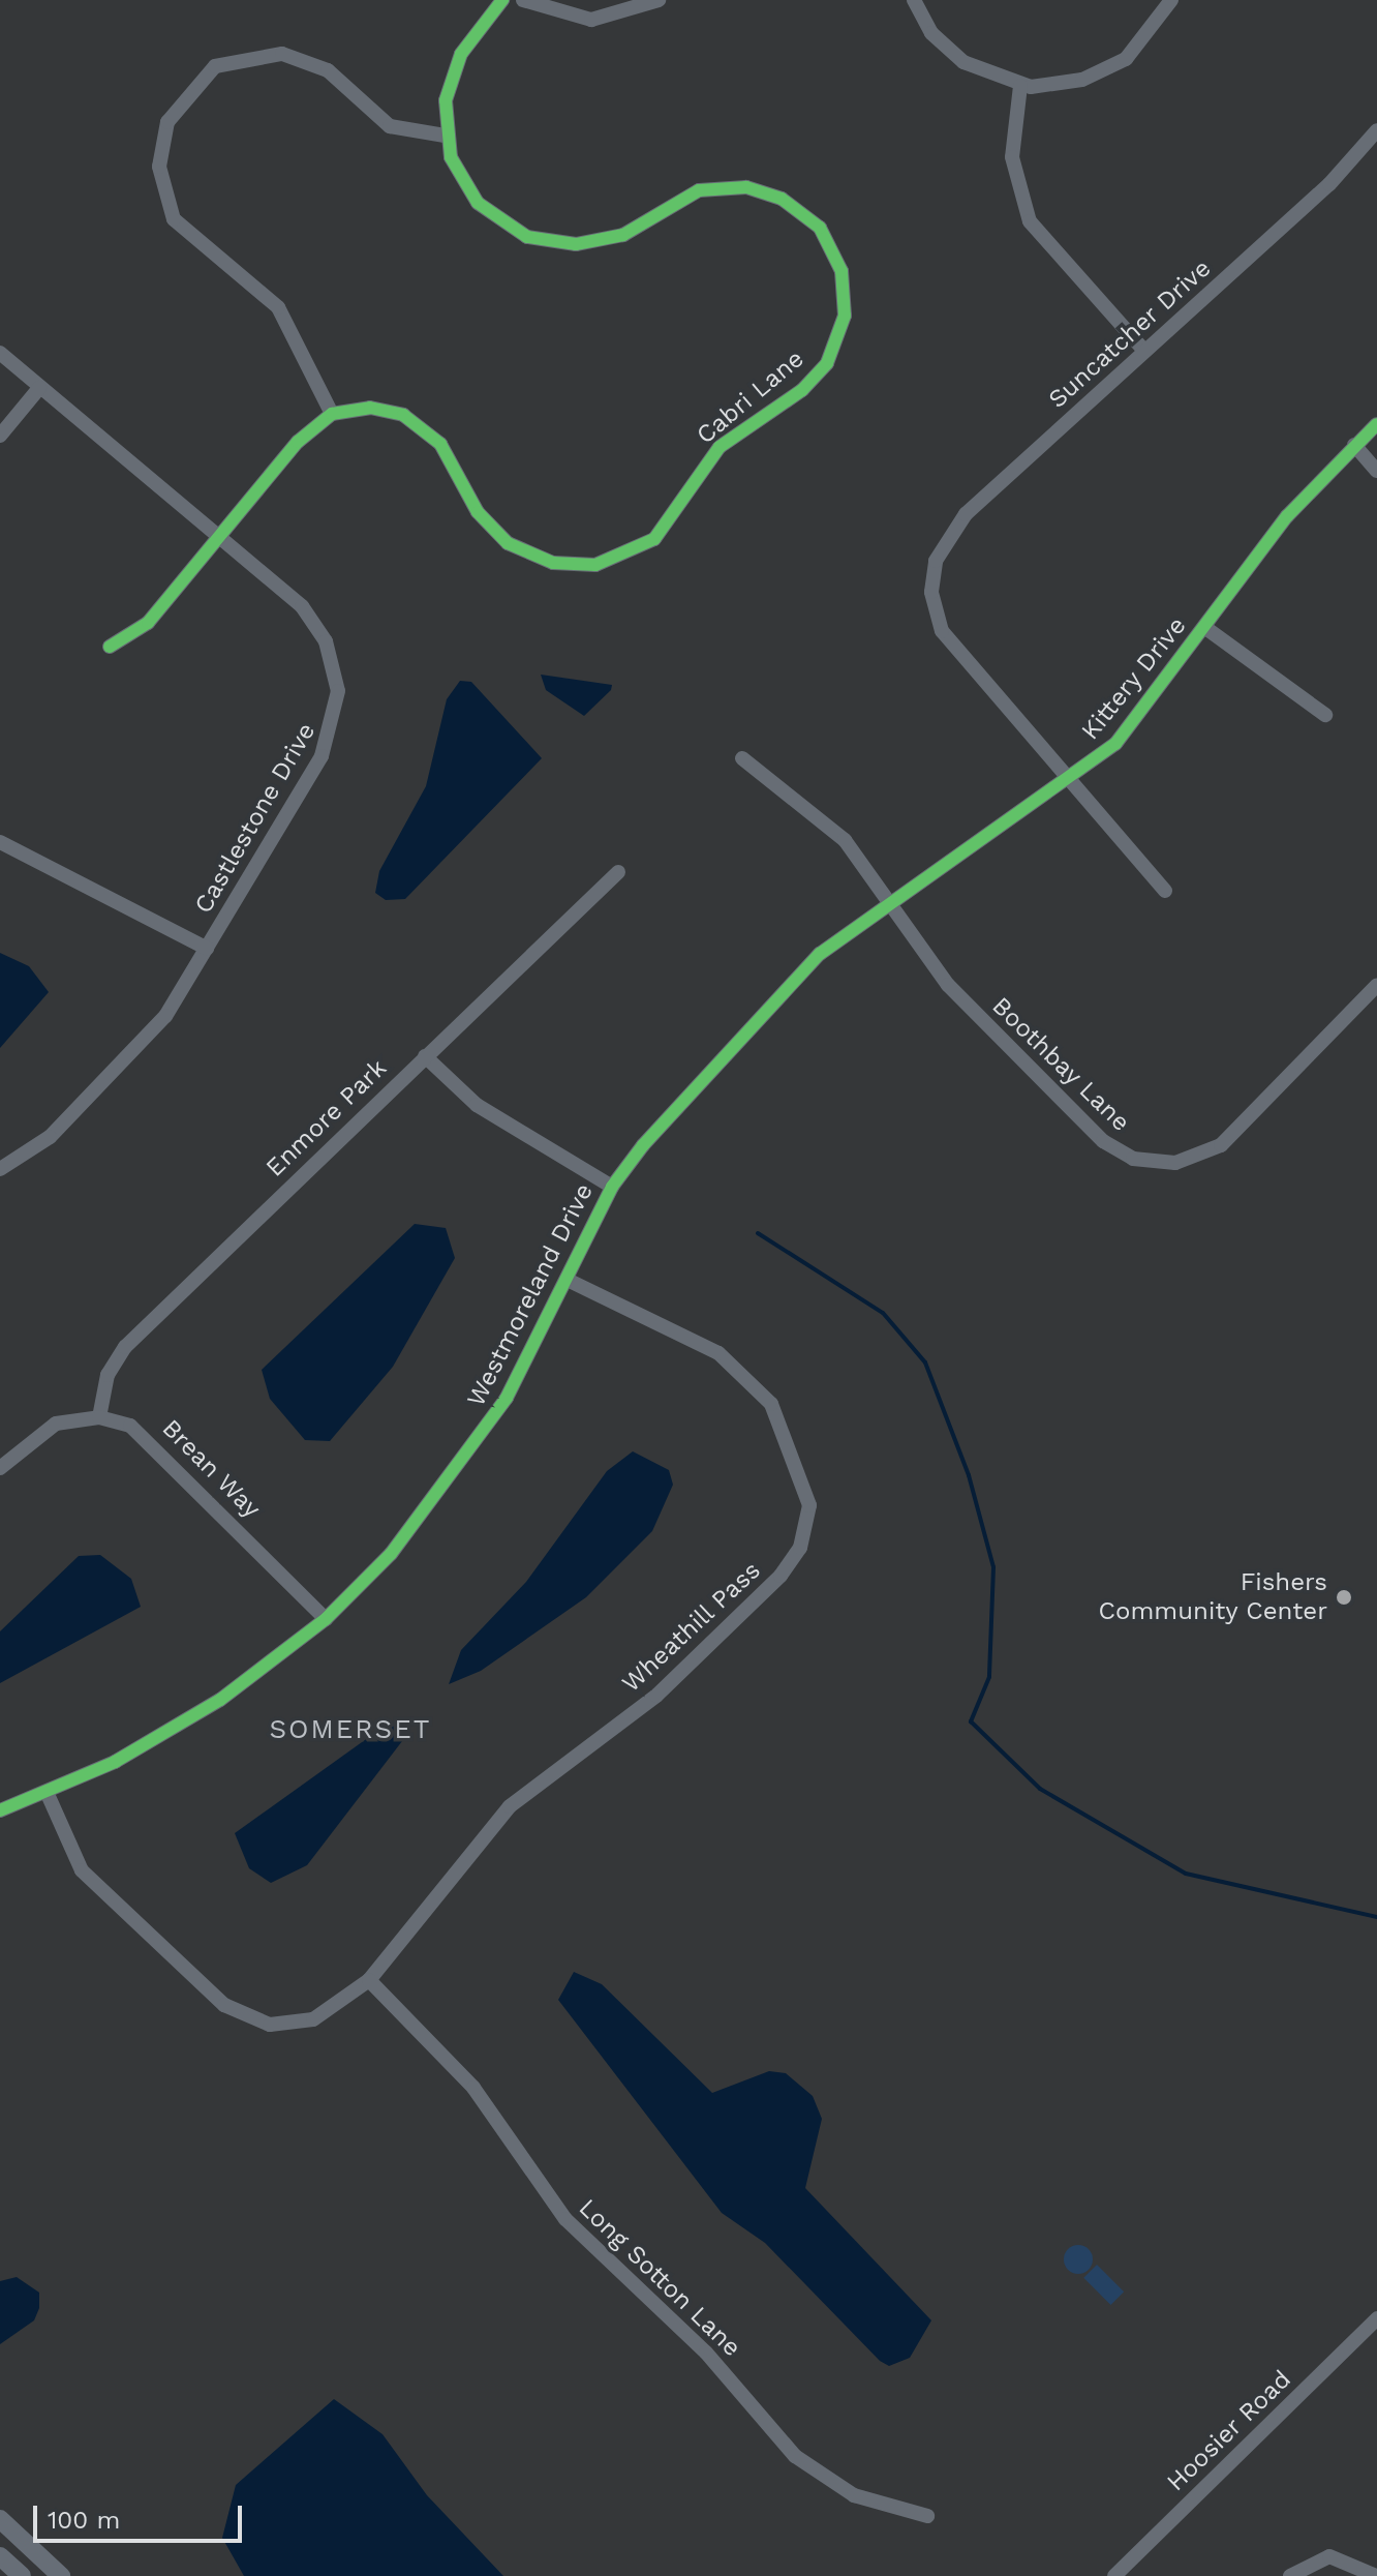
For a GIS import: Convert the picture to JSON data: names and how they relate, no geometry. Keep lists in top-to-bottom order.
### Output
{
  "streets": {
    "street": [
      "Suncatcher Drive",
      "Cabri Lane",
      "Kittery Drive",
      "Castlestone Drive",
      "Boothbay Lane",
      "Enmore Park",
      "Westmoreland Drive",
      "Brean Way",
      "Wheathill Pass",
      "Long Sotton Lane",
      "Hoosier Road"
    ]
  },
  "crossings": [
    ["Suncatcher Drive", "Kittery Drive"],
    ["Kittery Drive", "Boothbay Lane"],
    ["Kittery Drive", "Westmoreland Drive"],
    ["Enmore Park", "Brean Way"],
    ["Westmoreland Drive", "Brean Way"],
    ["Westmoreland Drive", "Wheathill Pass"],
    ["Wheathill Pass", "Long Sotton Lane"]
  ],
  "districts": ["SOMERSET"],
  "places": ["Fishers Community Center"],
  "scale_bar": "100 m"
}
